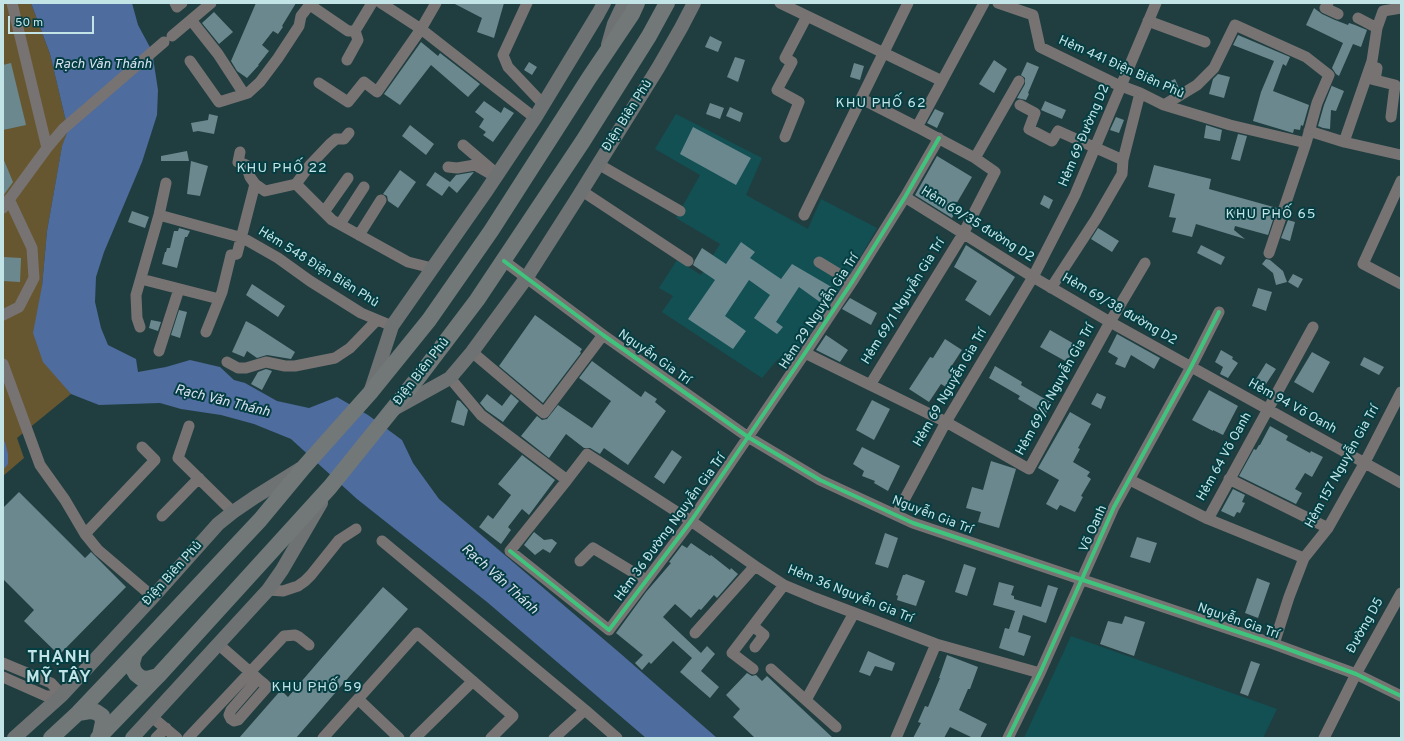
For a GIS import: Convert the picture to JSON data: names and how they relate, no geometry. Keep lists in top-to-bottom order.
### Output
{
  "streets": {
    "highway": ["Điện Biên Phủ"],
    "street": [
      "Hẻm 441 Điện Biên Phủ",
      "Hẻm 69 Đường D2",
      "Hẻm 69/35 đường D2",
      "Hẻm 548 Điện Biên Phủ",
      "Hẻm 69/1 Nguyễn Gia Trí",
      "Hẻm 69/38 đường D2",
      "Hẻm 29 Nguyễn Gia Trí",
      "Nguyễn Gia Trí",
      "Hẻm 69 Nguyễn Gia Trí",
      "Hẻm 69/2 Nguyễn Gia Trí",
      "Hẻm 94 Võ Oanh",
      "Hẻm 64 Võ Oanh",
      "Hẻm 157 Nguyễn Gia Trí",
      "Hẻm 36 Đường Nguyễn Gia Trí",
      "Võ Oanh",
      "Hẻm 36 Nguyễn Gia Trí",
      "Đường D5"
    ]
  },
  "crossings": [
    ["Hẻm 441 Điện Biên Phủ", "Hẻm 69 Đường D2"],
    ["Điện Biên Phủ", "Nguyễn Gia Trí"],
    ["Hẻm 69 Đường D2", "Hẻm 69/35 đường D2"],
    ["Hẻm 69 Đường D2", "Hẻm 69/38 đường D2"],
    ["Hẻm 69 Đường D2", "Hẻm 69 Nguyễn Gia Trí"],
    ["Hẻm 69/35 đường D2", "Hẻm 69/1 Nguyễn Gia Trí"],
    ["Hẻm 69/35 đường D2", "Hẻm 69/38 đường D2"],
    ["Hẻm 69/35 đường D2", "Hẻm 29 Nguyễn Gia Trí"],
    ["Hẻm 69/35 đường D2", "Hẻm 69 Nguyễn Gia Trí"],
    ["Hẻm 69/38 đường D2", "Hẻm 69 Nguyễn Gia Trí"],
    ["Hẻm 69/38 đường D2", "Hẻm 69/2 Nguyễn Gia Trí"],
    ["Hẻm 69/38 đường D2", "Hẻm 94 Võ Oanh"],
    ["Hẻm 69/38 đường D2", "Võ Oanh"],
    ["Hẻm 29 Nguyễn Gia Trí", "Nguyễn Gia Trí"],
    ["Hẻm 29 Nguyễn Gia Trí", "Hẻm 36 Đường Nguyễn Gia Trí"],
    ["Nguyễn Gia Trí", "Hẻm 69 Nguyễn Gia Trí"],
    ["Nguyễn Gia Trí", "Hẻm 157 Nguyễn Gia Trí"],
    ["Nguyễn Gia Trí", "Hẻm 36 Đường Nguyễn Gia Trí"],
    ["Nguyễn Gia Trí", "Võ Oanh"],
    ["Nguyễn Gia Trí", "Đường D5"],
    ["Hẻm 69 Nguyễn Gia Trí", "Hẻm 69/2 Nguyễn Gia Trí"],
    ["Hẻm 94 Võ Oanh", "Hẻm 64 Võ Oanh"],
    ["Hẻm 94 Võ Oanh", "Hẻm 157 Nguyễn Gia Trí"],
    ["Hẻm 94 Võ Oanh", "Võ Oanh"],
    ["Hẻm 64 Võ Oanh", "Hẻm 157 Nguyễn Gia Trí"],
    ["Hẻm 64 Võ Oanh", "Võ Oanh"],
    ["Hẻm 36 Đường Nguyễn Gia Trí", "Hẻm 36 Nguyễn Gia Trí"],
    ["Võ Oanh", "Hẻm 36 Nguyễn Gia Trí"]
  ],
  "districts": [
    "KHU PHỐ 62",
    "KHU PHỐ 22",
    "KHU PHỐ 65",
    "THẠNH MỸ TÂY",
    "KHU PHỐ 59"
  ],
  "water": ["Rạch Văn Thánh"],
  "scale_bar": "50 m"
}
